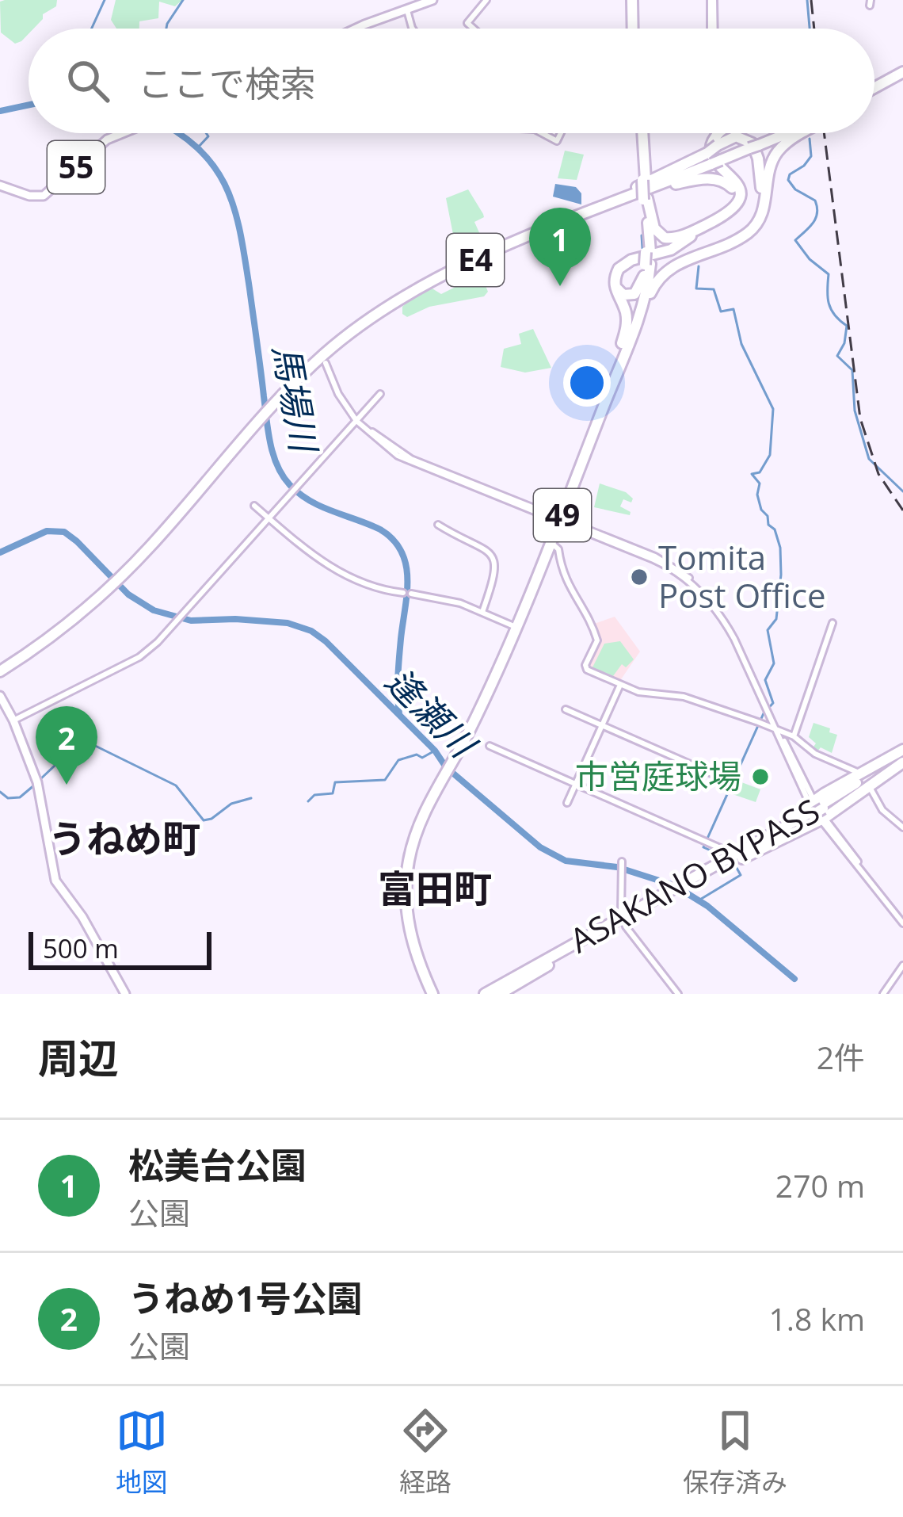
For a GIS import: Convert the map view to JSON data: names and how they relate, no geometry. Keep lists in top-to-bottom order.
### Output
{
  "streets": {
    "highway": ["E4", "49", "ASAKANO BYPASS"],
    "main road": ["55"]
  },
  "crossings": [
    ["E4", "49"]
  ],
  "districts": ["うねめ町", "富田町"],
  "water": ["馬場川", "逢瀬川"],
  "places": ["Tomita Post Office", "市営庭球場"],
  "scale_bar": "500 m",
  "page": {
    "search": "ここで検索",
    "pins": ["1", "2"],
    "scale": "500 m",
    "heading": ["周辺", "2件"],
    "list": [
      {
        "mark": "1",
        "name": "松美台公園",
        "note": "公園",
        "value": "270 m"
      },
      {
        "mark": "2",
        "name": "うねめ1号公園",
        "note": "公園",
        "value": "1.8 km"
      }
    ],
    "nav": ["地図", "経路", "保存済み"]
  }
}
